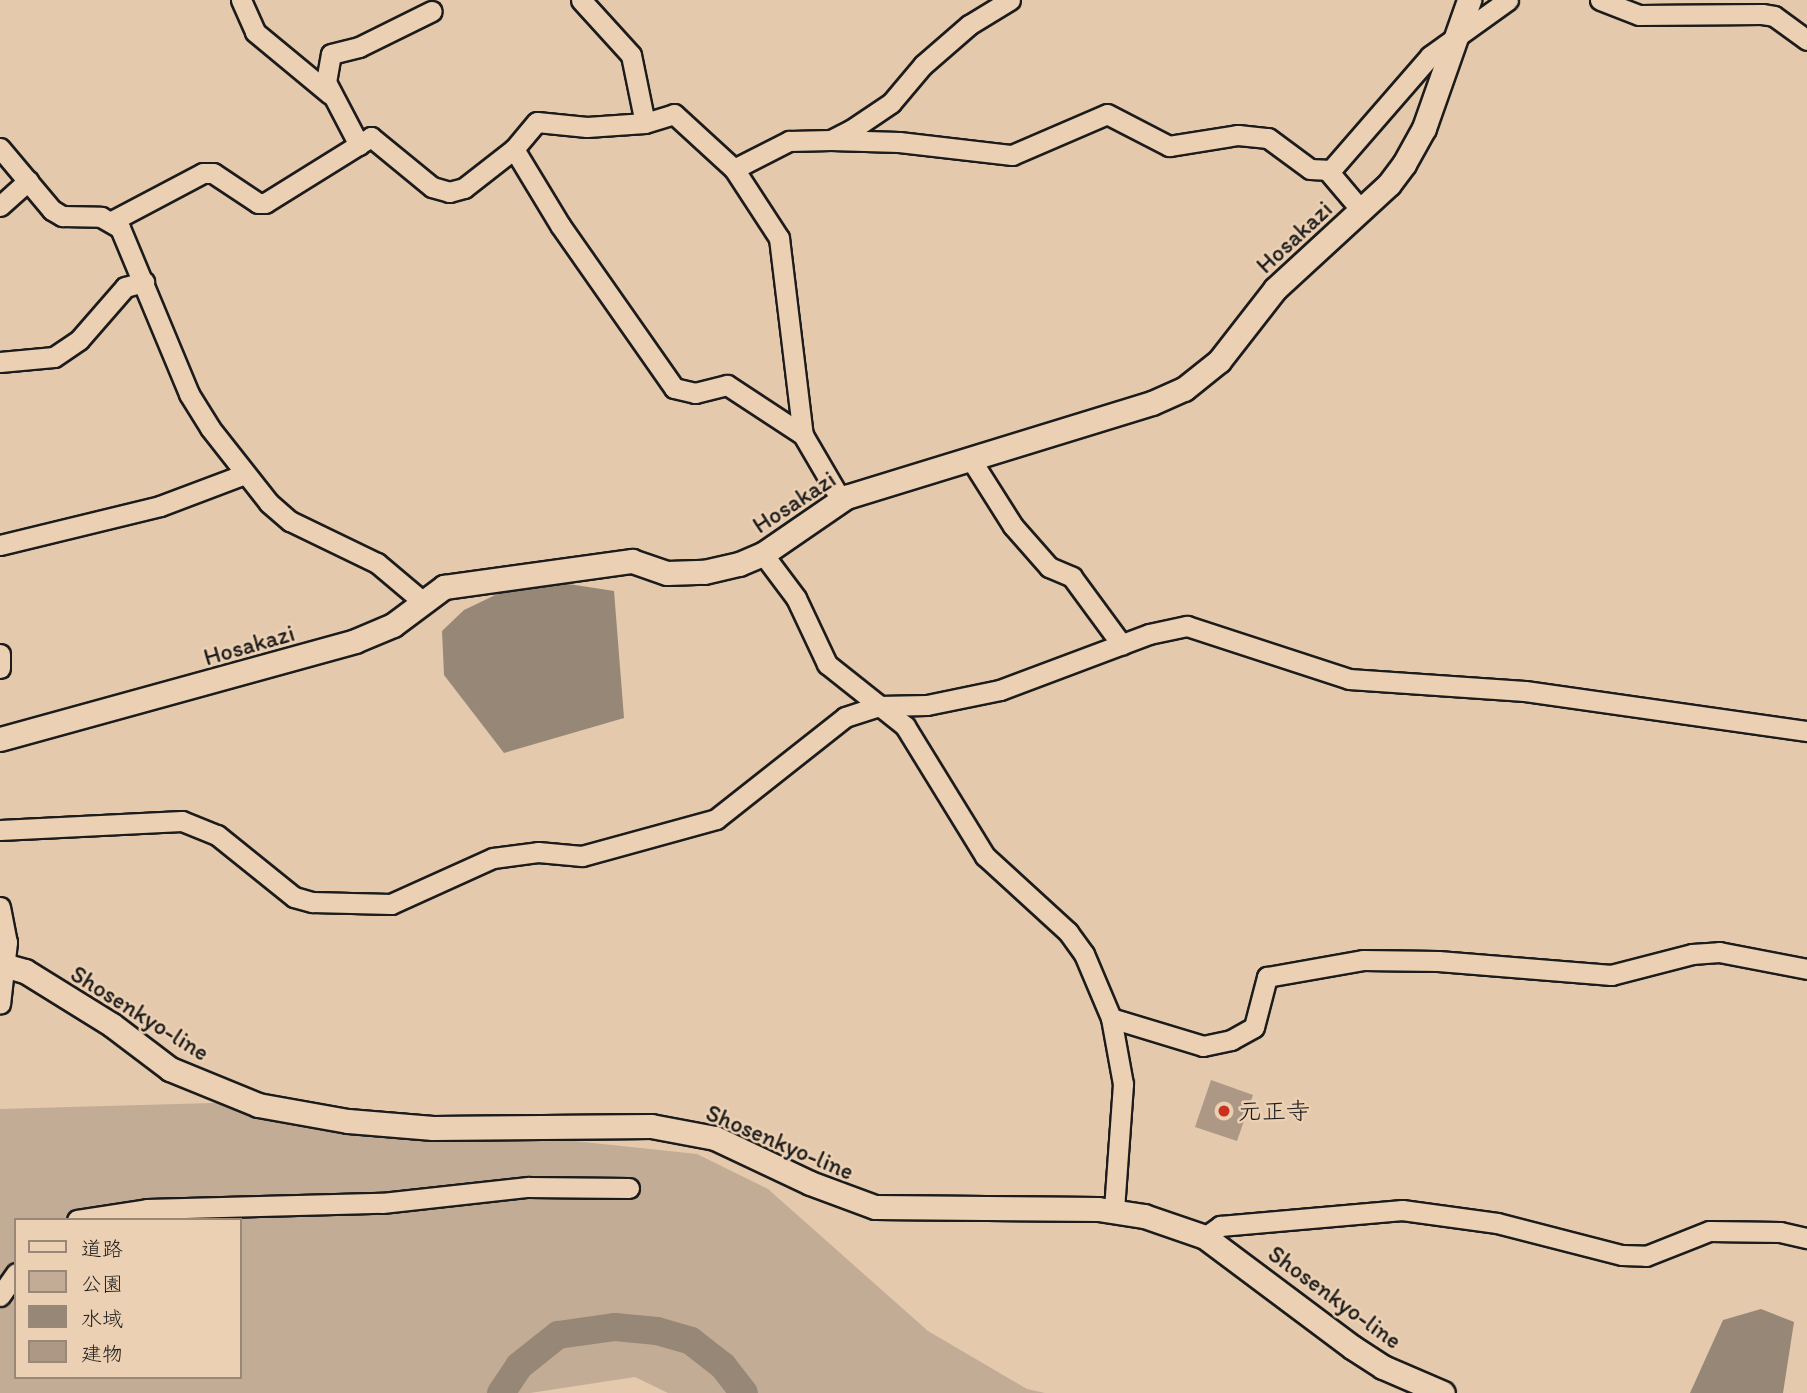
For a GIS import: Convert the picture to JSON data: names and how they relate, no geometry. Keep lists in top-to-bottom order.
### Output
{
  "streets": {
    "main road": ["Hosakazi", "Shosenkyo-line"]
  },
  "places": ["元正寺"],
  "legend": [
    "道路",
    "公園",
    "水域",
    "建物"
  ]
}
